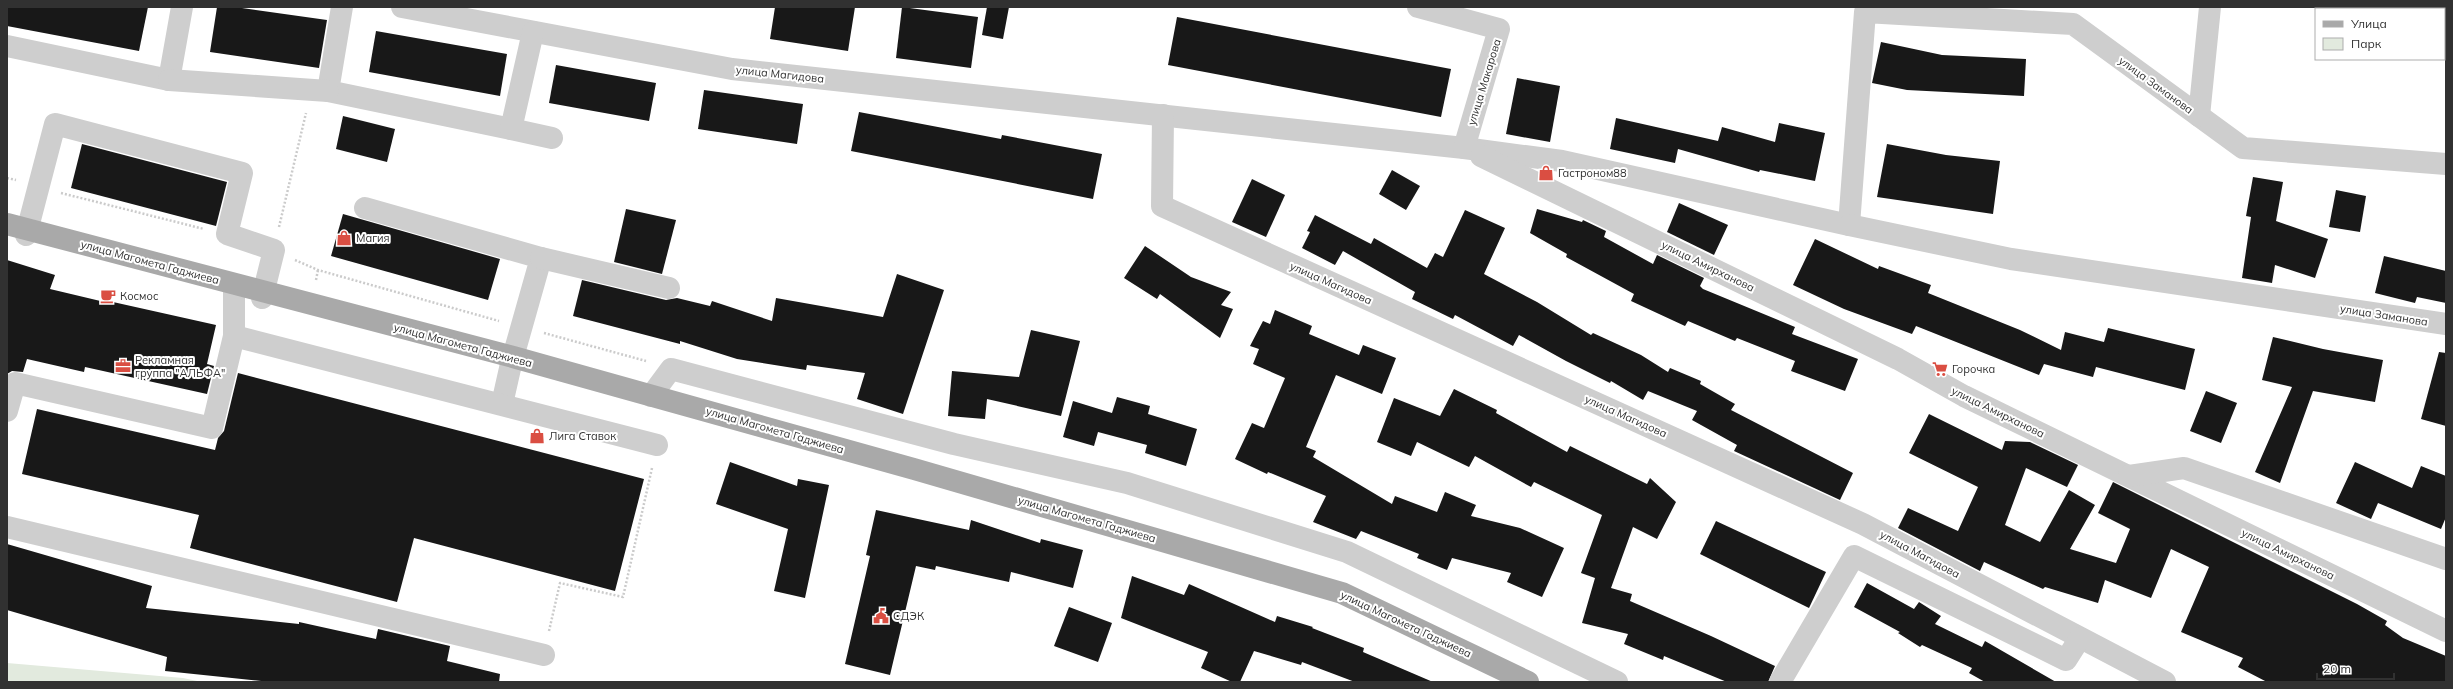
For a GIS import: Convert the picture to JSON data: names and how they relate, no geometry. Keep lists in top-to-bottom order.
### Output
{
  "streets": {
    "main road": ["улица Магомета Гаджиева"],
    "street": [
      "улица Магидова",
      "улица Макарова",
      "улица Заманова",
      "улица Амирханова"
    ]
  },
  "crossings": [
    ["улица Магидова", "улица Макарова"],
    ["улица Магидова", "улица Заманова"],
    ["улица Магидова", "улица Амирханова"],
    ["улица Макарова", "улица Заманова"],
    ["улица Макарова", "улица Амирханова"],
    ["улица Заманова", "улица Амирханова"]
  ],
  "places": {
    "shop": ["Гастроном88", "Магия", "Лига Ставок"],
    "cafe": ["Космос"],
    "office": ["Рекламная группа \"АЛЬФА\""],
    "supermarket": ["Горочка"],
    "public building": ["СДЭК"]
  },
  "legend": ["Улица", "Парк"],
  "scale_bar": "20 m"
}
